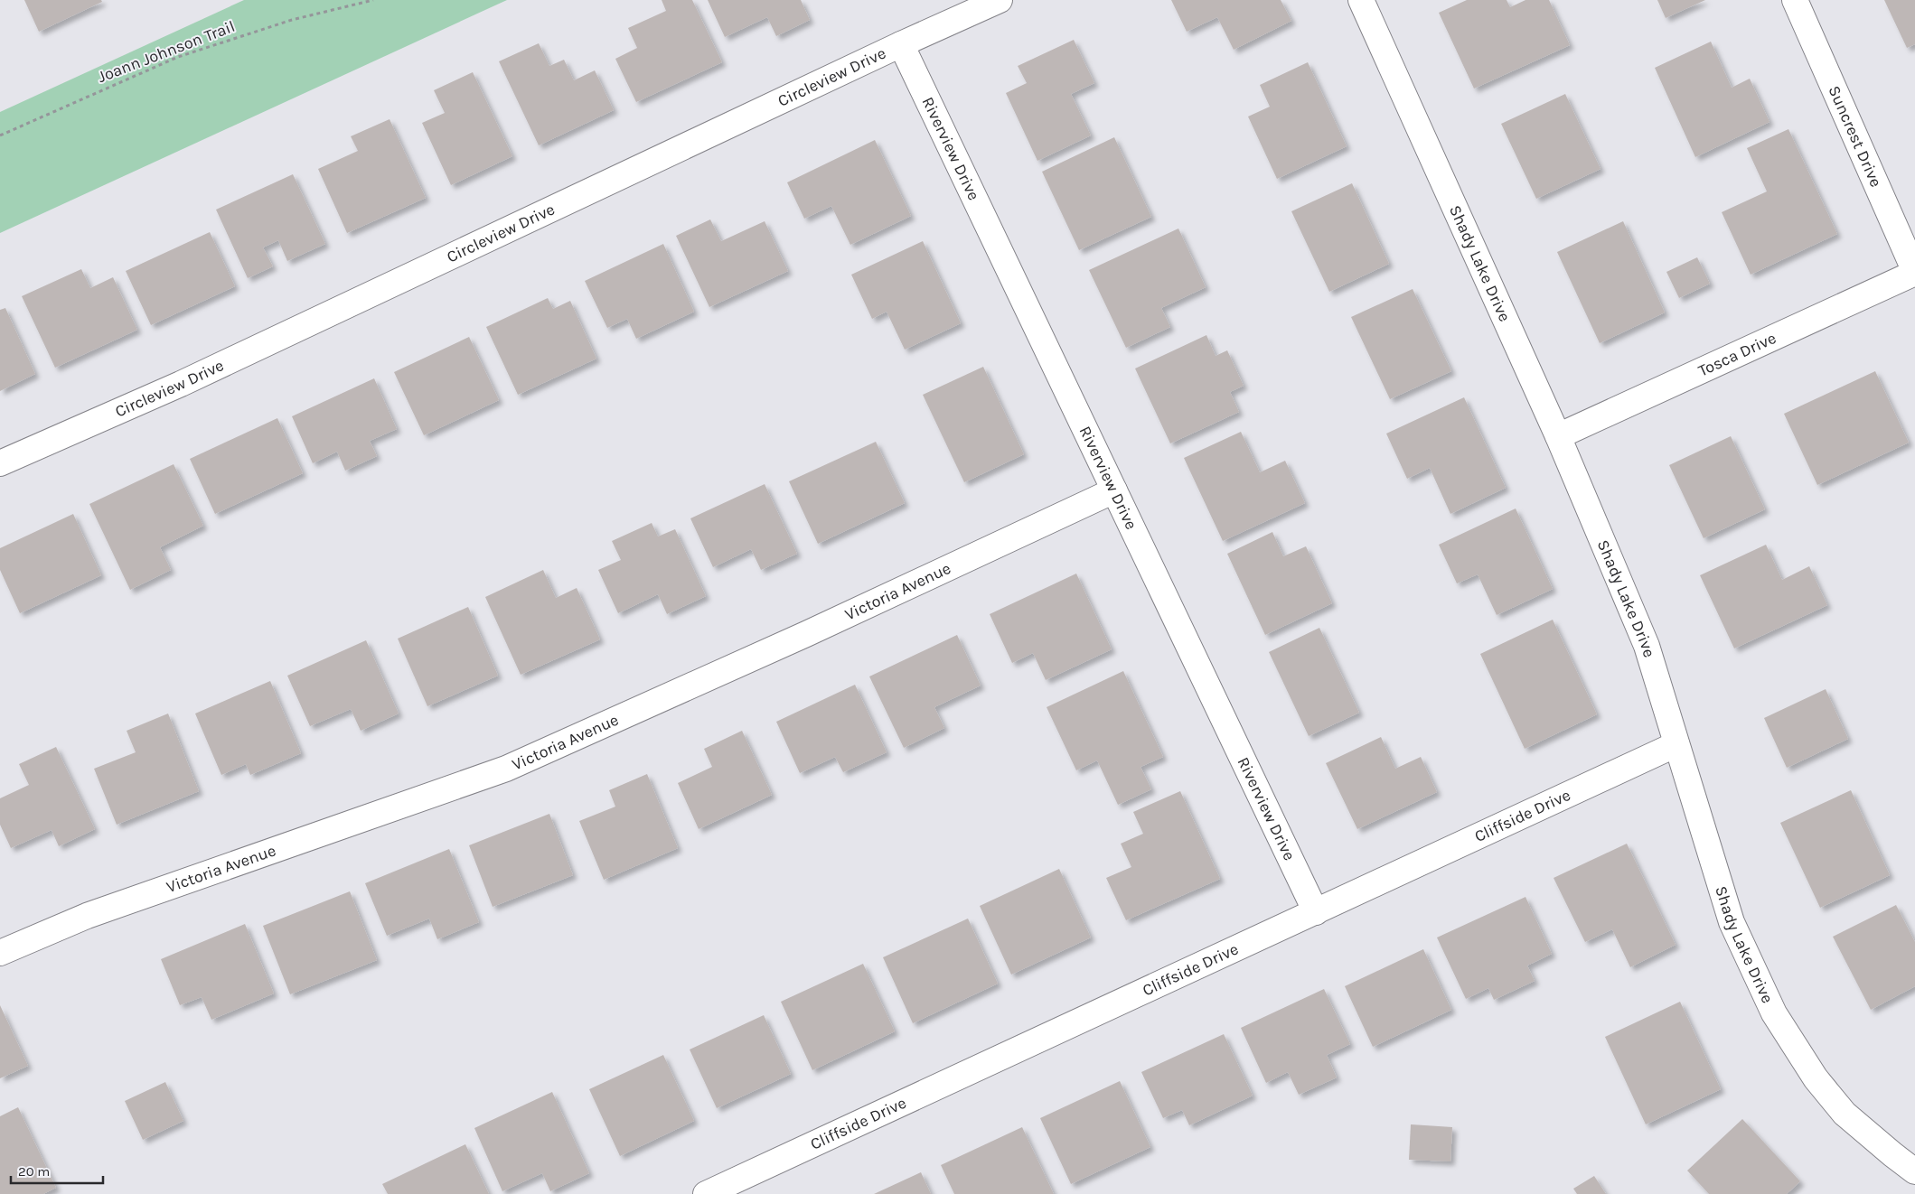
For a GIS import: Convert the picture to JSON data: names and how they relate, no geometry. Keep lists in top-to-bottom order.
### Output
{
  "streets": {
    "street": [
      "Circleview Drive",
      "Suncrest Drive",
      "Riverview Drive",
      "Shady Lake Drive",
      "Tosca Drive",
      "Victoria Avenue",
      "Cliffside Drive"
    ],
    "path": ["Joann Johnson Trail"]
  },
  "crossings": [
    ["Circleview Drive", "Riverview Drive"],
    ["Suncrest Drive", "Tosca Drive"],
    ["Riverview Drive", "Victoria Avenue"],
    ["Riverview Drive", "Cliffside Drive"],
    ["Shady Lake Drive", "Tosca Drive"],
    ["Shady Lake Drive", "Cliffside Drive"]
  ],
  "scale_bar": "20 m"
}
